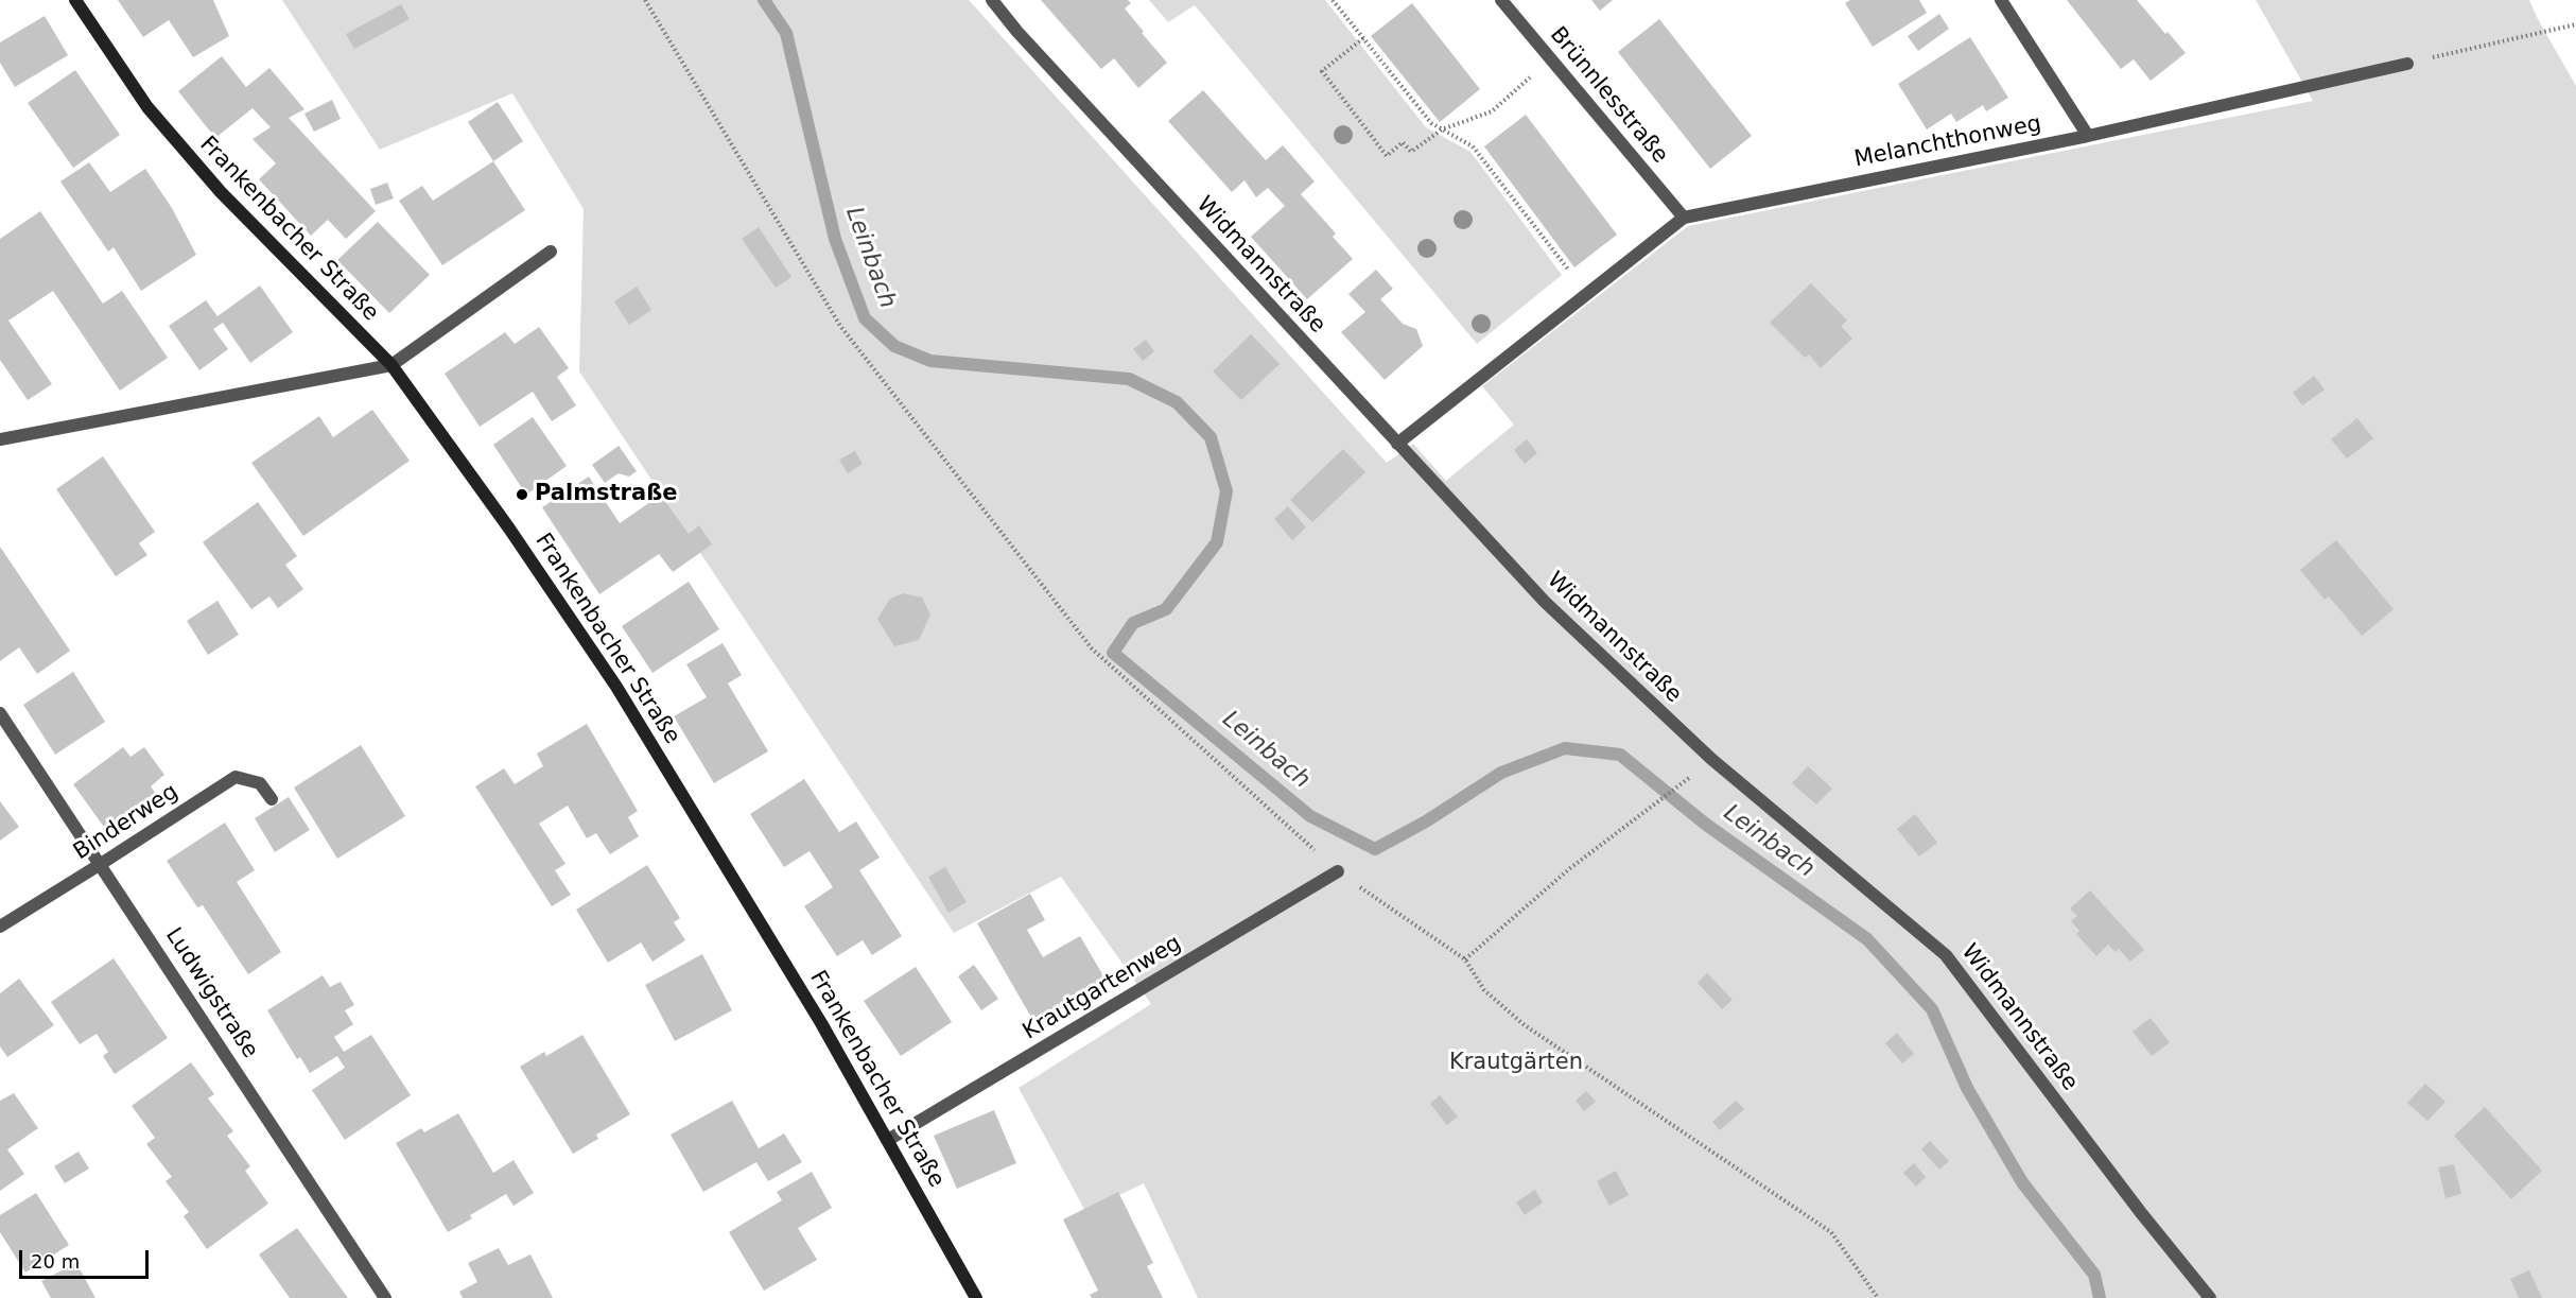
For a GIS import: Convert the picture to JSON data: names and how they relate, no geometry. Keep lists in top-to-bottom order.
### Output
{
  "streets": {
    "main road": ["Frankenbacher Straße"],
    "street": [
      "Brünnlesstraße",
      "Melanchthonweg",
      "Widmannstraße",
      "Binderweg",
      "Krautgartenweg",
      "Ludwigstraße"
    ]
  },
  "crossings": [
    ["Brünnlesstraße", "Melanchthonweg"],
    ["Melanchthonweg", "Widmannstraße"],
    ["Frankenbacher Straße", "Krautgartenweg"],
    ["Binderweg", "Ludwigstraße"]
  ],
  "water": ["Leinbach"],
  "parks": ["Krautgärten"],
  "places": ["Palmstraße"],
  "scale_bar": "20 m"
}
